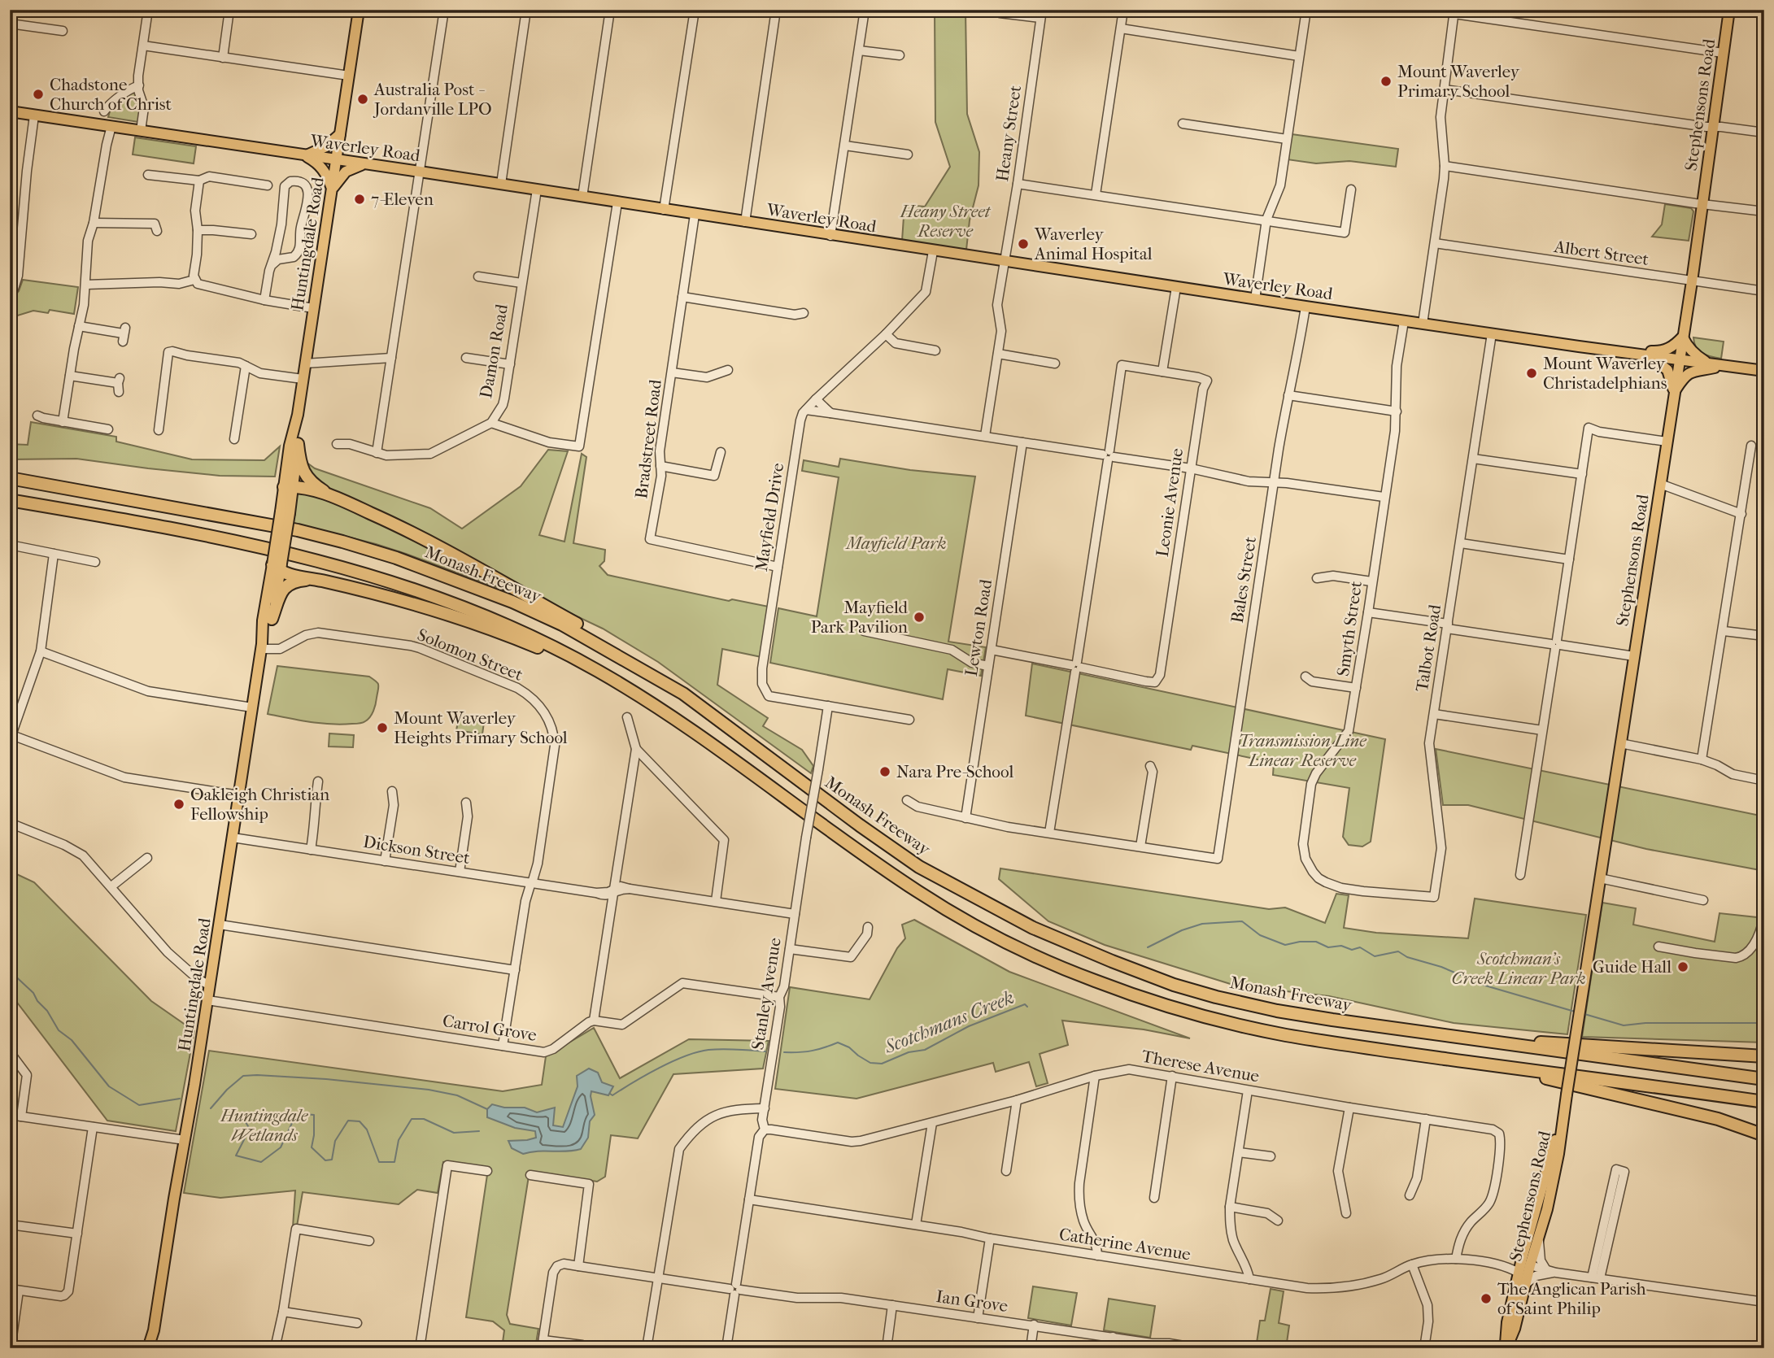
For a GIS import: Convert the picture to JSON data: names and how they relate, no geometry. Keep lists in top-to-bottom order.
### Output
{
  "streets": {
    "highway": ["Monash Freeway"],
    "main road": ["Stephensons Road", "Waverley Road", "Huntingdale Road"],
    "street": [
      "Heany Street",
      "Albert Street",
      "Damon Road",
      "Bradstreet Road",
      "Leonie Avenue",
      "Mayfield Drive",
      "Bales Street",
      "Lewton Road",
      "Smyth Street",
      "Talbot Road",
      "Solomon Street",
      "Dickson Street",
      "Stanley Avenue",
      "Carrol Grove",
      "Therese Avenue",
      "Catherine Avenue",
      "Ian Grove"
    ]
  },
  "crossings": [
    ["Stephensons Road", "Waverley Road"],
    ["Stephensons Road", "Albert Street"],
    ["Stephensons Road", "Catherine Avenue"],
    ["Heany Street", "Waverley Road"],
    ["Waverley Road", "Huntingdale Road"],
    ["Waverley Road", "Damon Road"],
    ["Waverley Road", "Bradstreet Road"],
    ["Waverley Road", "Mayfield Drive"],
    ["Waverley Road", "Bales Street"],
    ["Waverley Road", "Smyth Street"],
    ["Waverley Road", "Talbot Road"],
    ["Huntingdale Road", "Solomon Street"],
    ["Huntingdale Road", "Dickson Street"],
    ["Huntingdale Road", "Carrol Grove"],
    ["Bradstreet Road", "Mayfield Drive"],
    ["Mayfield Drive", "Stanley Avenue"],
    ["Smyth Street", "Talbot Road"],
    ["Solomon Street", "Dickson Street"],
    ["Solomon Street", "Carrol Grove"],
    ["Dickson Street", "Stanley Avenue"],
    ["Stanley Avenue", "Therese Avenue"],
    ["Stanley Avenue", "Catherine Avenue"],
    ["Stanley Avenue", "Ian Grove"],
    ["Therese Avenue", "Catherine Avenue"]
  ],
  "water": ["Scotchmans Creek"],
  "parks": [
    "Heany Street Reserve",
    "Mayfield Park",
    "Transmission Line Linear Reserve",
    "Scotchman's Creek Linear Park",
    "Huntingdale Wetlands"
  ],
  "places": [
    "Mount Waverley Primary School",
    "Chadstone Church of Christ",
    "Australia Post - Jordanville LPO",
    "7-Eleven",
    "Waverley Animal Hospital",
    "Mount Waverley Christadelphians",
    "Mayfield Park Pavilion",
    "Mount Waverley Heights Primary School",
    "Nara Pre-School",
    "Oakleigh Christian Fellowship",
    "Guide Hall",
    "The Anglican Parish of Saint Philip"
  ]
}
